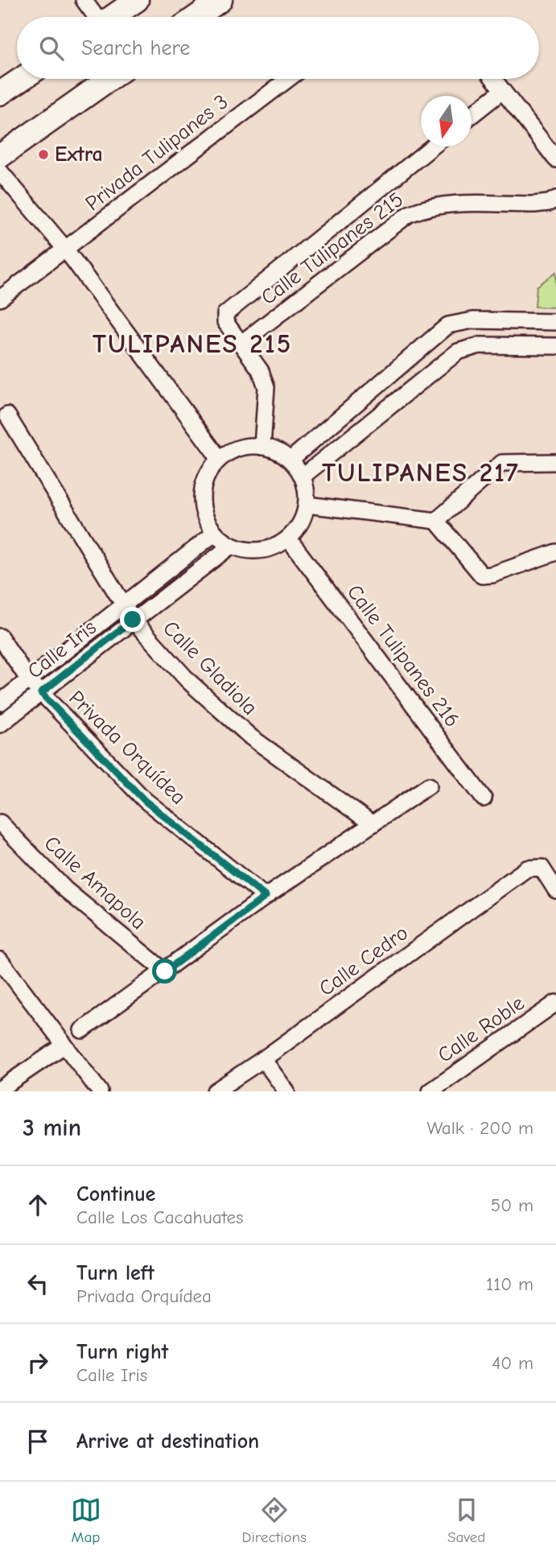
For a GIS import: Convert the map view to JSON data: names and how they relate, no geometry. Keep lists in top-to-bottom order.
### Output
{
  "streets": {
    "street": [
      "Privada Tulipanes 3",
      "Calle Tulipanes 215",
      "Calle Iris",
      "Calle Tulipanes 216",
      "Calle Gladiola",
      "Privada Orquídea",
      "Calle Amapola",
      "Calle Cedro",
      "Calle Roble"
    ]
  },
  "crossings": [
    ["Calle Tulipanes 215", "Calle Iris"],
    ["Calle Tulipanes 215", "Calle Tulipanes 216"],
    ["Calle Iris", "Calle Tulipanes 216"],
    ["Calle Iris", "Calle Gladiola"],
    ["Calle Iris", "Privada Orquídea"]
  ],
  "districts": ["TULIPANES 215", "TULIPANES 217"],
  "places": ["Extra"],
  "north": "bottom",
  "page": {
    "search": "Search here",
    "heading": ["3 min", "Walk · 200 m"],
    "list": [
      ["Continue", "Calle Los Cacahuates", "50 m"],
      ["Turn left", "Privada Orquídea", "110 m"],
      ["Turn right", "Calle Iris", "40 m"],
      "Arrive at destination"
    ],
    "nav": ["Map", "Directions", "Saved"]
  }
}
